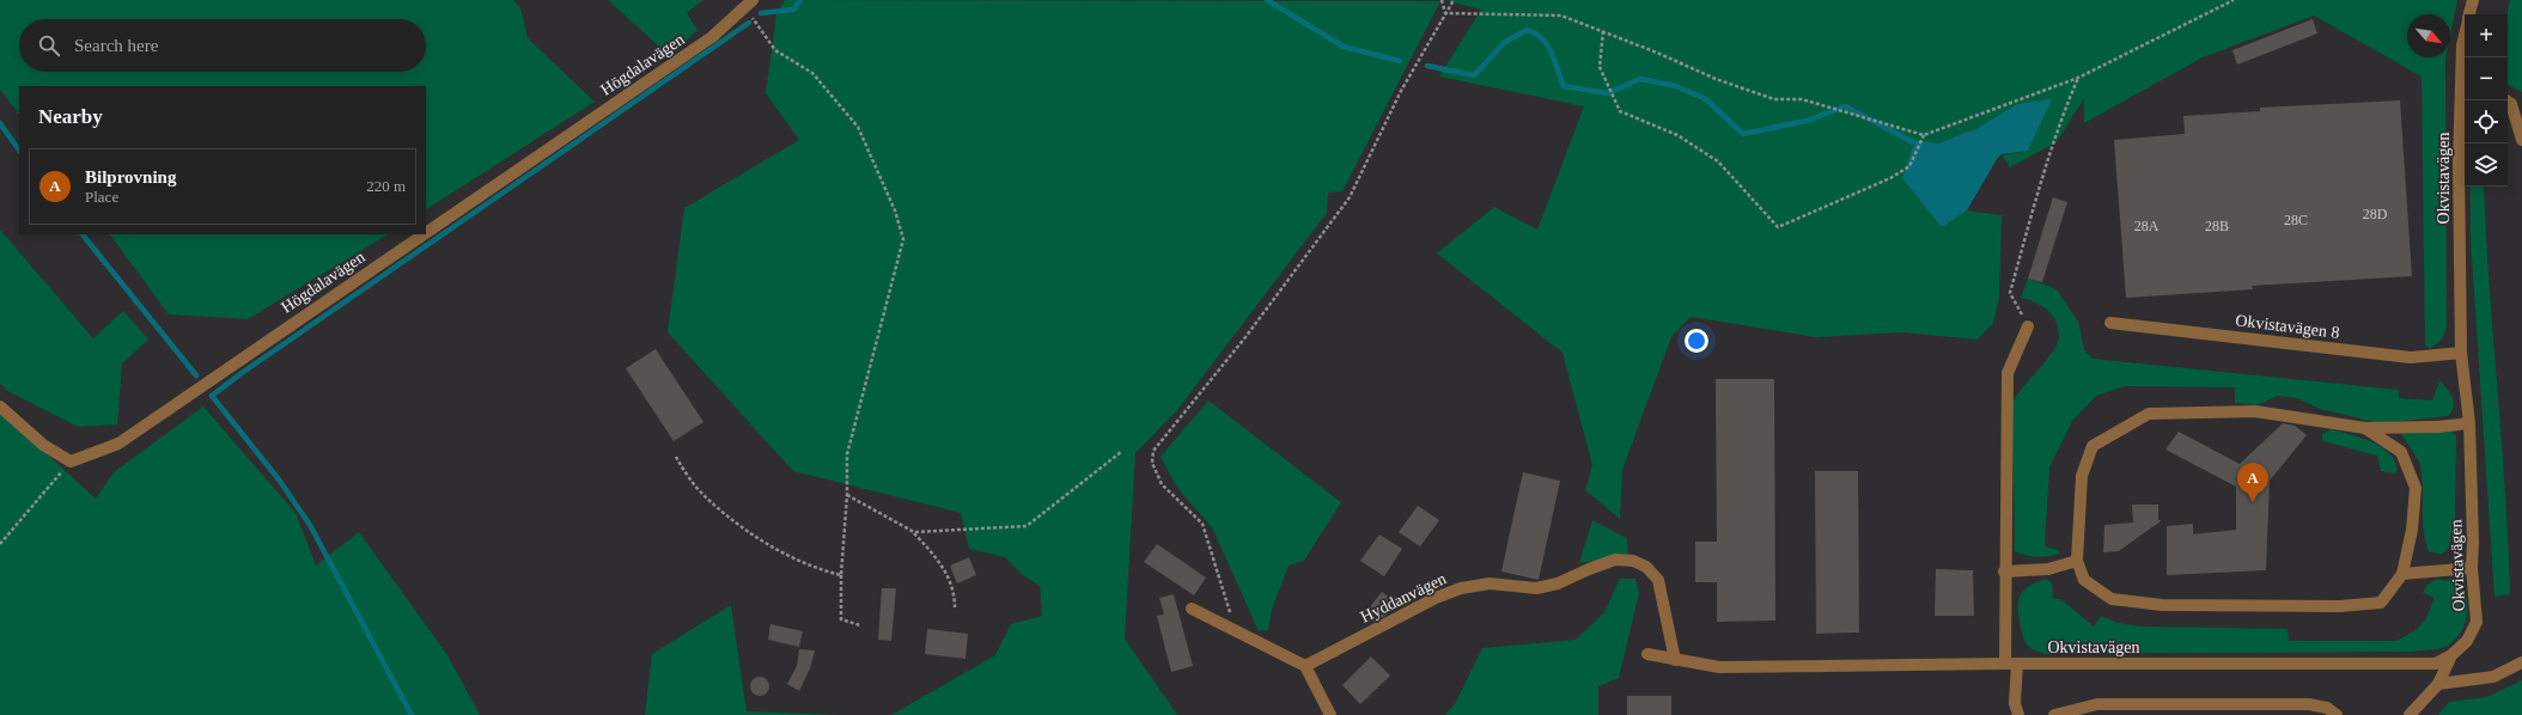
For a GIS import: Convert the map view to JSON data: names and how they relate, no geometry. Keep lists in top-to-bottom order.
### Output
{
  "streets": {
    "street": [
      "Högdalavägen",
      "Okvistavägen",
      "Okvistavägen 8",
      "Hyddanvägen"
    ]
  },
  "crossings": [
    ["Okvistavägen", "Okvistavägen 8"],
    ["Okvistavägen", "Hyddanvägen"]
  ],
  "house_numbers": [
    "28D",
    "28C",
    "28A",
    "28B"
  ],
  "north": "bottom right",
  "page": {
    "map_buttons": ["+", "−"],
    "search": "Search here",
    "heading": "Nearby",
    "list": [
      {
        "mark": "A",
        "name": "Bilprovning",
        "note": "Place",
        "value": "220 m"
      }
    ],
    "pins": "A"
  }
}
